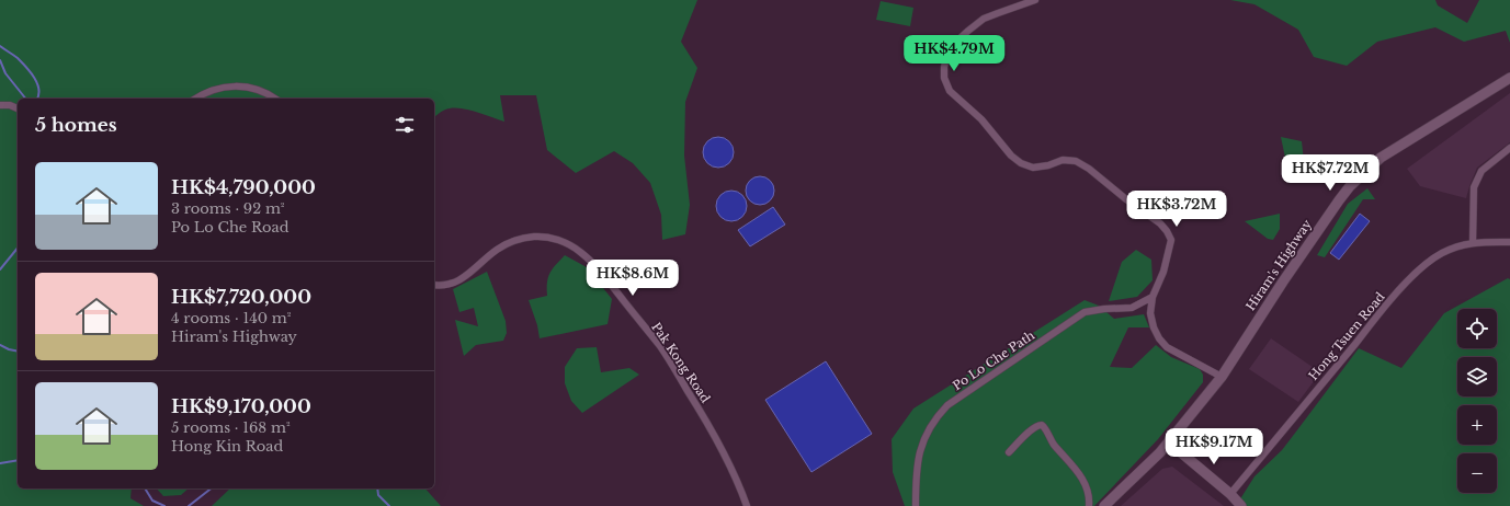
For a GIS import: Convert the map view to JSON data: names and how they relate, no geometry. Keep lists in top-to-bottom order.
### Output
{
  "streets": {
    "main road": ["Hiram's Highway"],
    "street": ["Hong Tsuen Road", "Po Lo Che Path", "Pak Kong Road"]
  },
  "page": {
    "price": [
      "HK$4.79M",
      "HK$7.72M",
      "HK$3.72M",
      "HK$8.6M",
      "HK$9.17M"
    ],
    "heading": "5 homes",
    "list": [
      {
        "name": "HK$4,790,000",
        "note": "3 rooms · 92 m² · Po Lo Che Road"
      },
      {
        "name": "HK$7,720,000",
        "note": "4 rooms · 140 m² · Hiram's Highway"
      },
      {
        "name": "HK$9,170,000",
        "note": "5 rooms · 168 m² · Hong Kin Road"
      }
    ],
    "map_buttons": ["+", "−"]
  }
}
